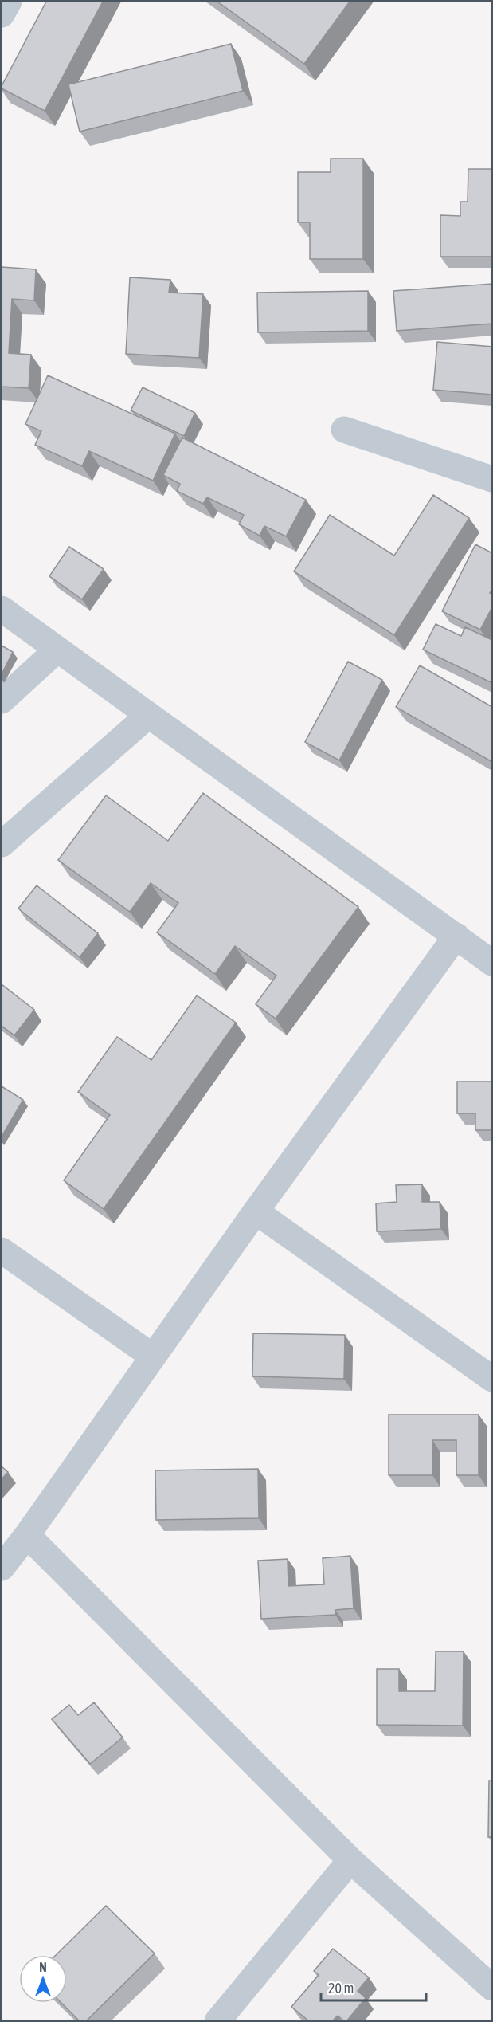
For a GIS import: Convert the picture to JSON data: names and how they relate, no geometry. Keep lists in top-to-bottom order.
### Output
{
  "scale_bar": "20 m",
  "north": "top"
}
